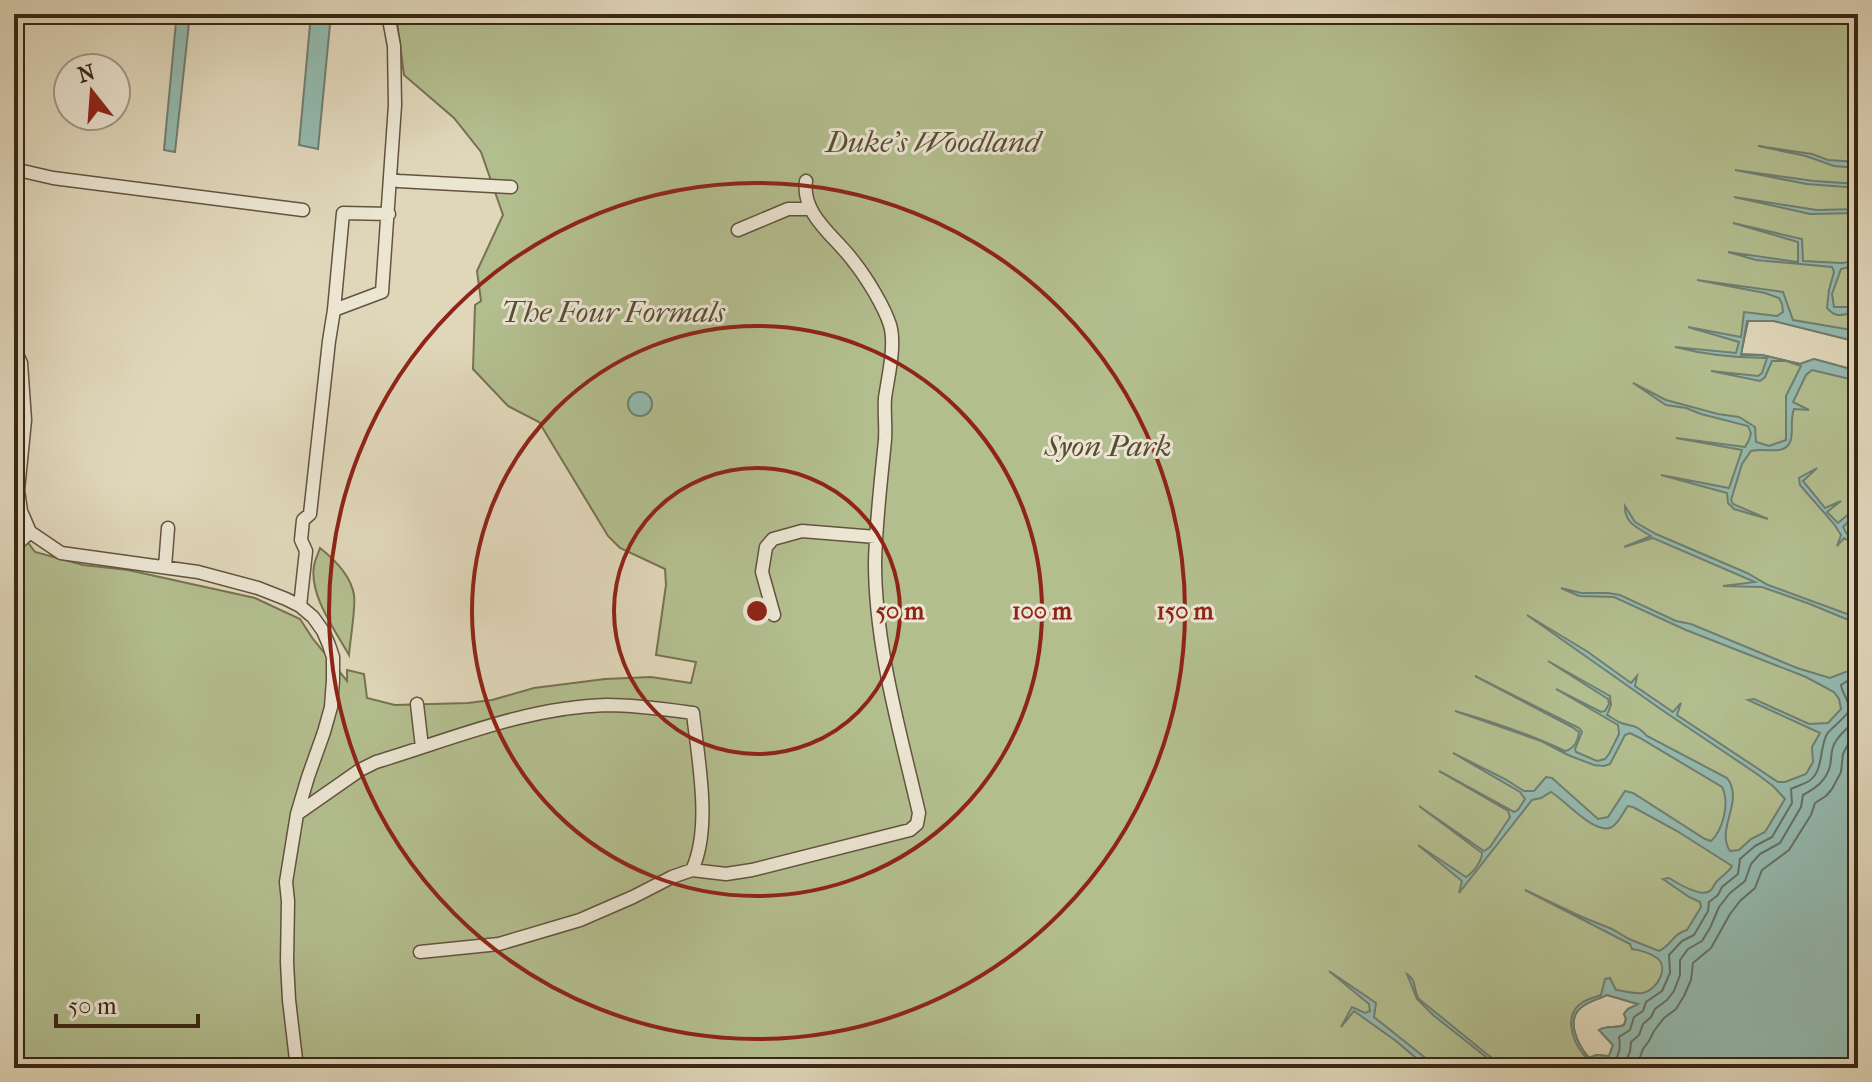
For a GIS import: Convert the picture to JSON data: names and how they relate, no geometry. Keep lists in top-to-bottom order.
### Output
{
  "parks": ["Duke's Woodland", "The Four Formals", "Syon Park"],
  "scale_bar": "50 m",
  "north": "top",
  "rings": ["50 m", "100 m", "150 m"]
}
